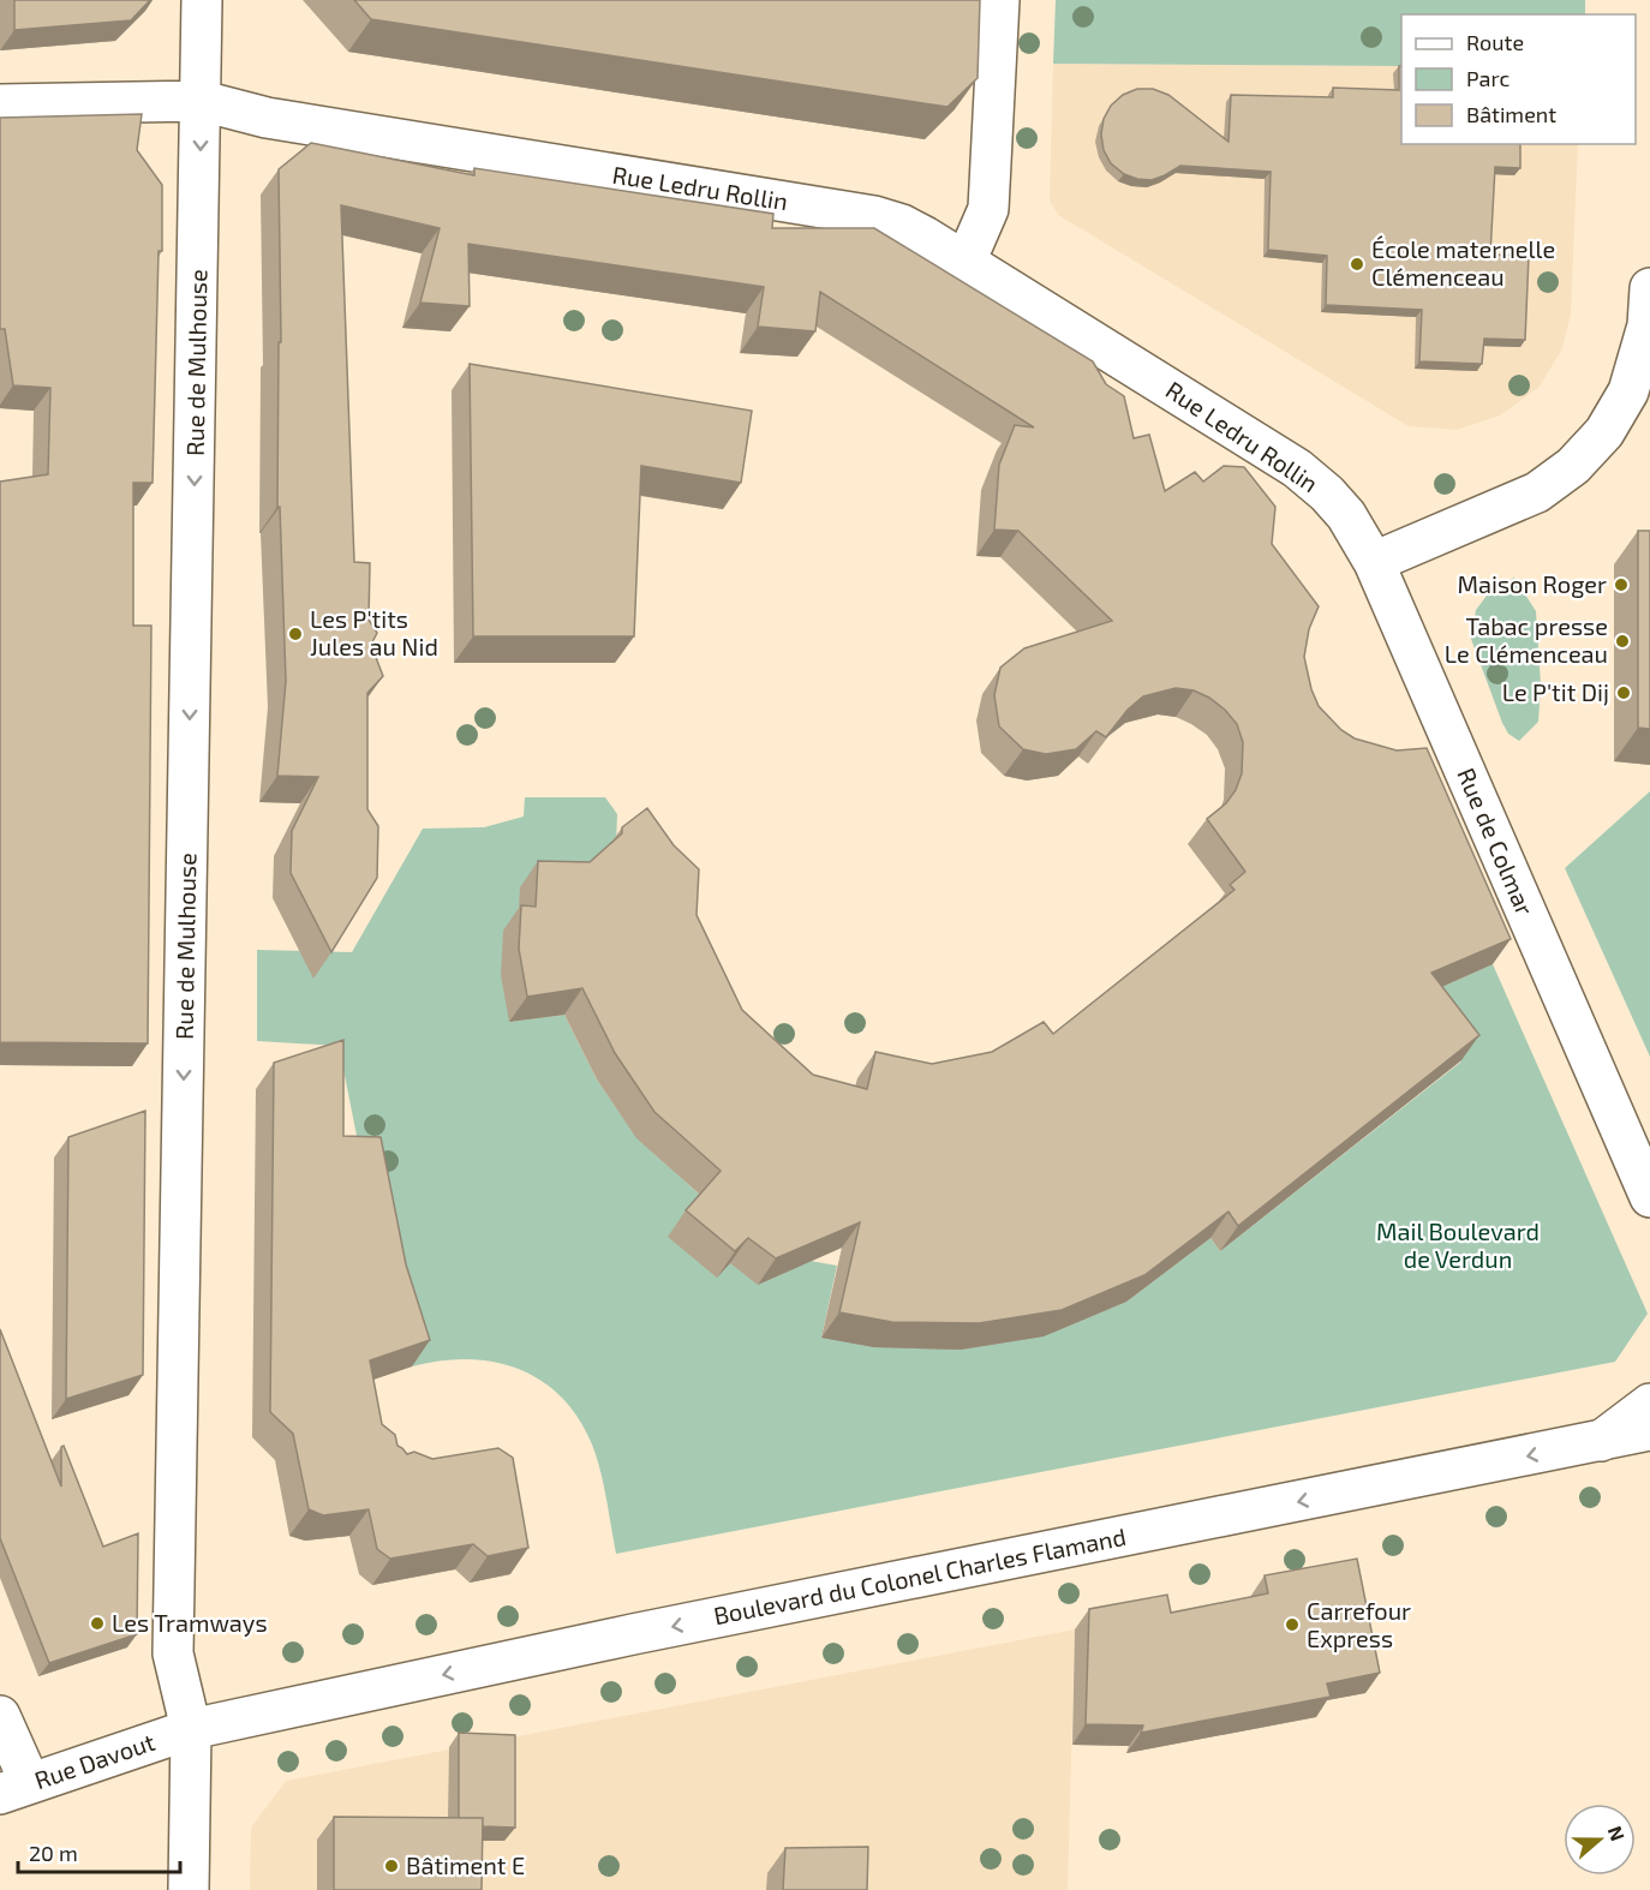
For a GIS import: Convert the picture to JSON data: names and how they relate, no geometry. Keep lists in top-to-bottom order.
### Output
{
  "streets": {
    "street": [
      "Rue Ledru Rollin",
      "Rue de Mulhouse",
      "Rue de Colmar",
      "Boulevard du Colonel Charles Flamand",
      "Rue Davout"
    ]
  },
  "crossings": [
    ["Rue Ledru Rollin", "Rue de Mulhouse"],
    ["Rue Ledru Rollin", "Rue de Colmar"],
    ["Rue de Mulhouse", "Boulevard du Colonel Charles Flamand"],
    ["Rue de Mulhouse", "Rue Davout"],
    ["Boulevard du Colonel Charles Flamand", "Rue Davout"]
  ],
  "one_way": ["Rue de Mulhouse", "Boulevard du Colonel Charles Flamand"],
  "parks": ["Mail Boulevard de Verdun"],
  "places": [
    "École maternelle Clémenceau",
    "Maison Roger",
    "Les P'tits Jules au Nid",
    "Tabac presse Le Clémenceau",
    "Le P'tit Dij",
    "Les Tramways",
    "Carrefour Express",
    "Bâtiment E"
  ],
  "legend": ["Route", "Parc", "Bâtiment"],
  "scale_bar": "20 m",
  "north": "right"
}
